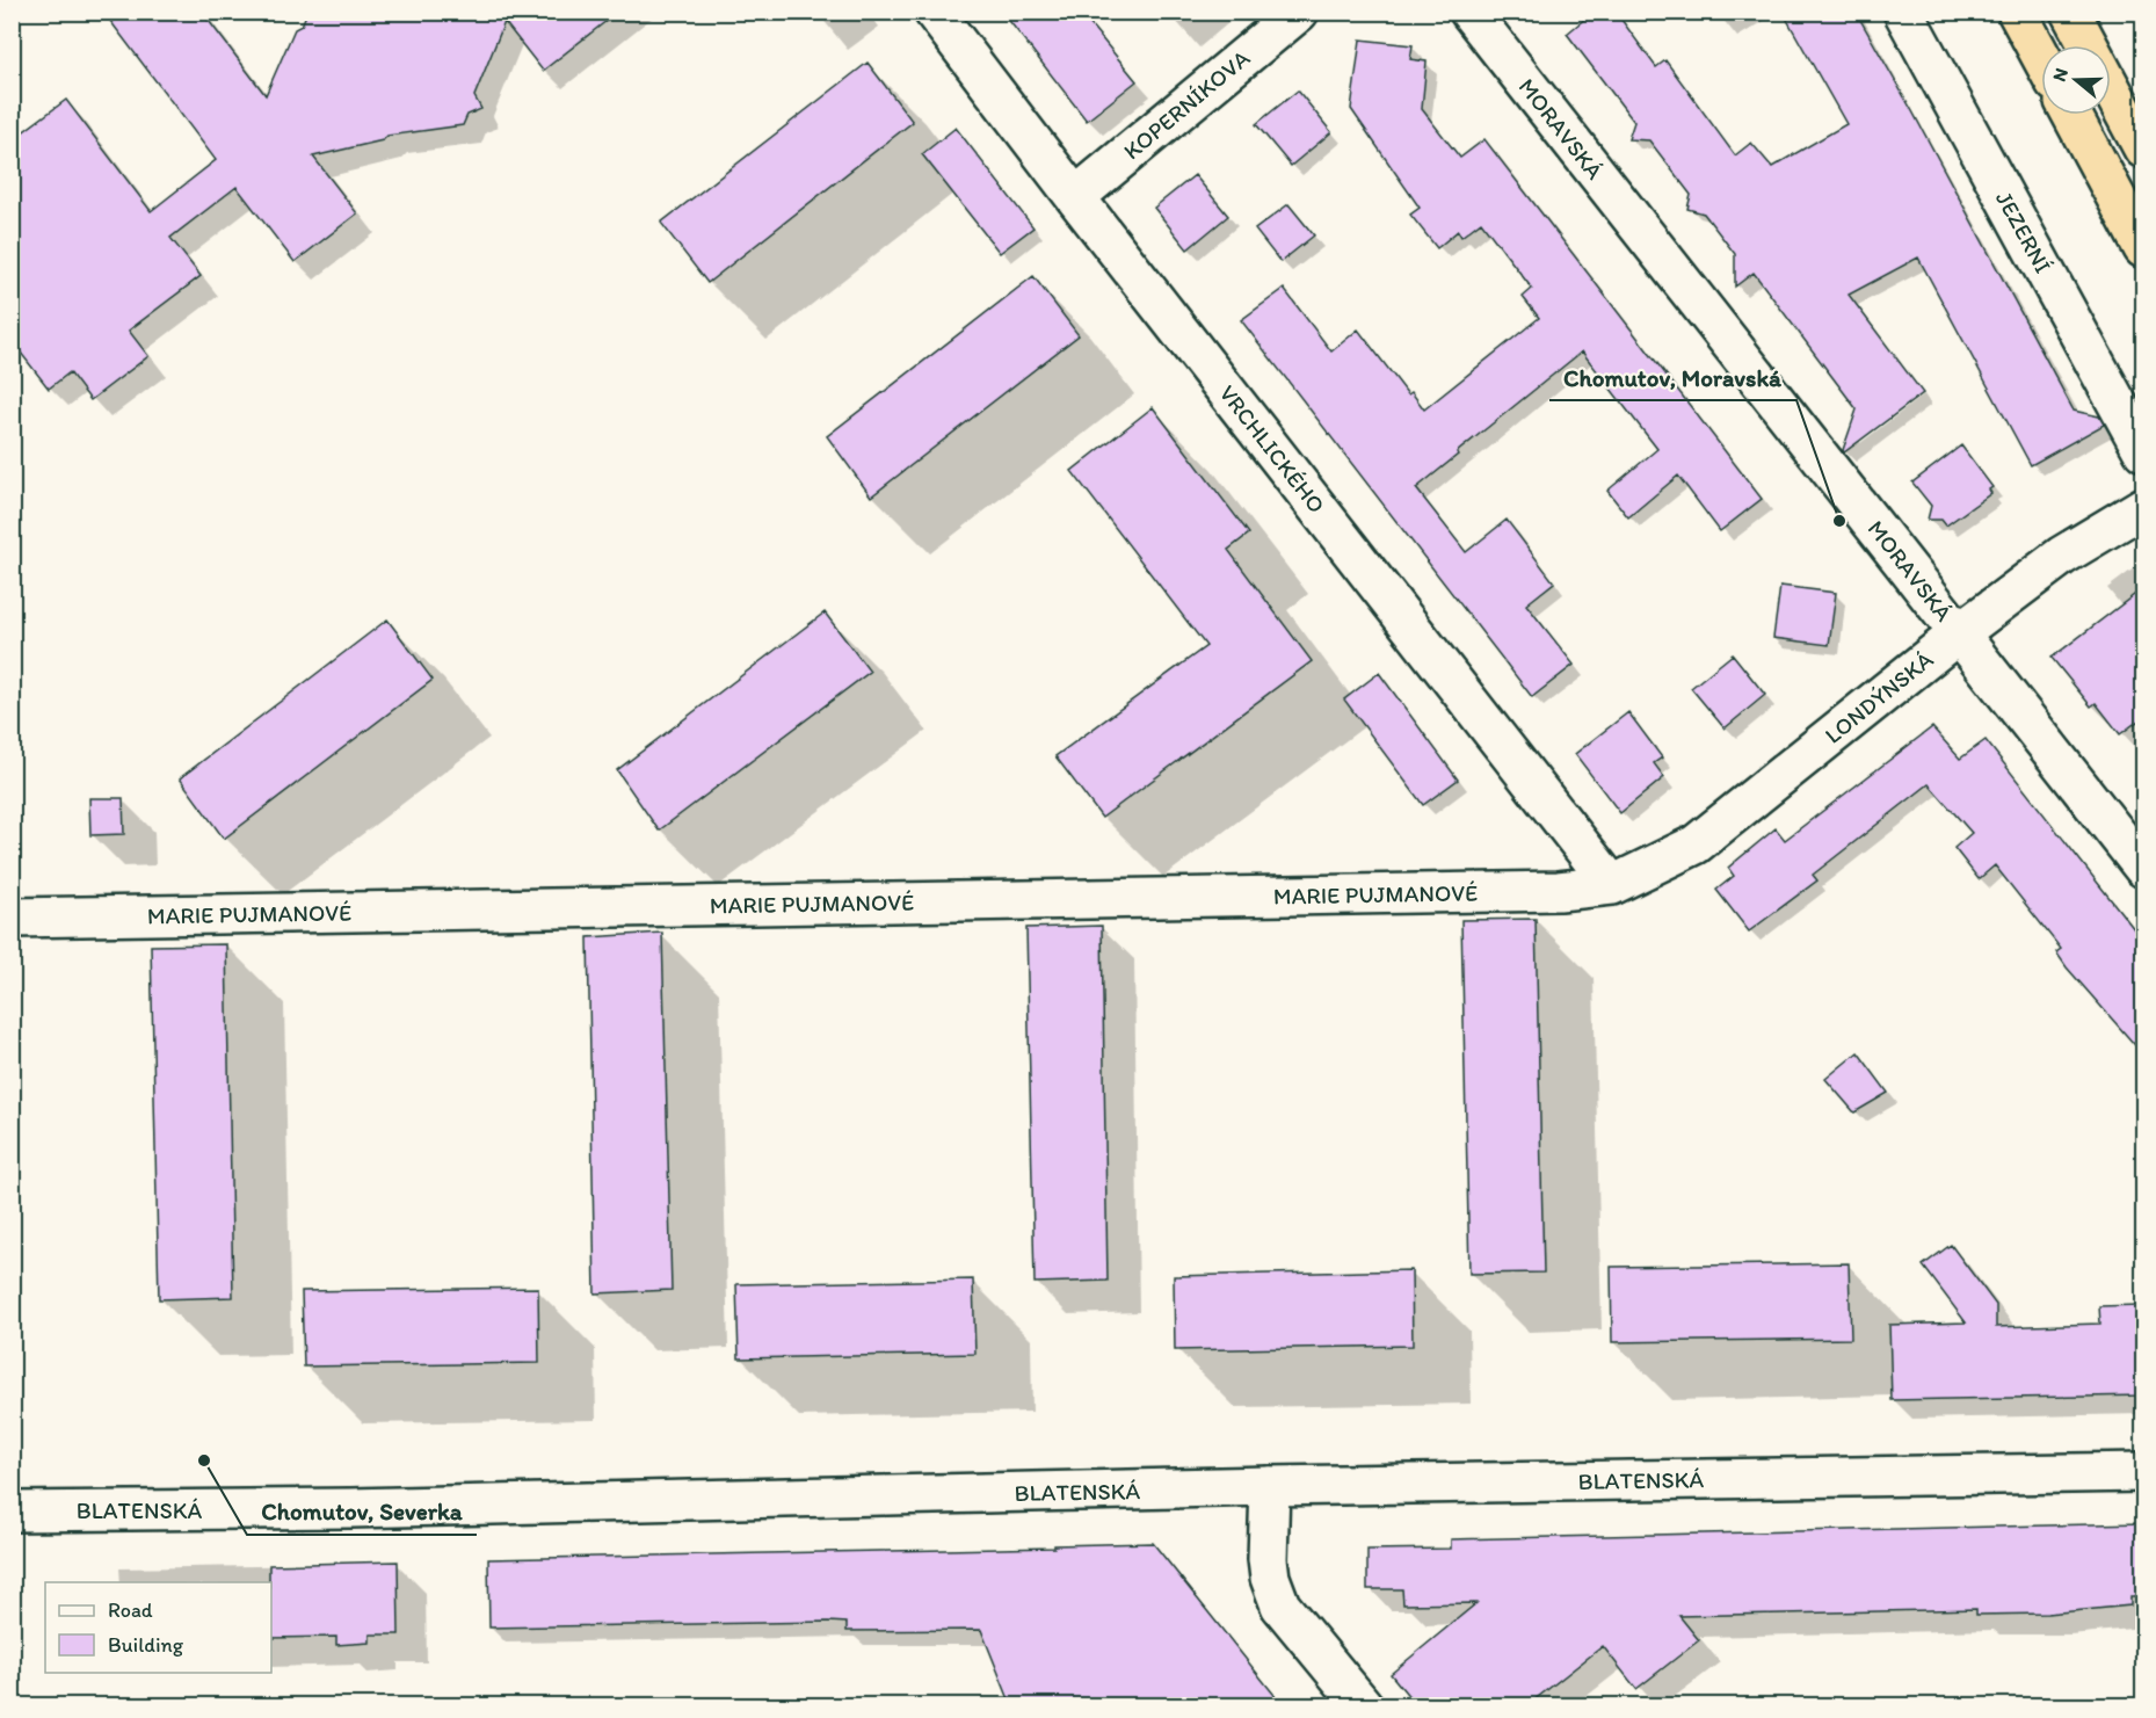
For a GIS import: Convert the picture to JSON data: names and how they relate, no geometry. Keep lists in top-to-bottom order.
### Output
{
  "streets": {
    "street": [
      "KOPERNÍKOVA",
      "MORAVSKÁ",
      "JEZERNÍ",
      "VRCHLICKÉHO",
      "LONDÝNSKÁ",
      "MARIE PUJMANOVÉ",
      "BLATENSKÁ"
    ]
  },
  "crossings": [
    ["KOPERNÍKOVA", "VRCHLICKÉHO"],
    ["MORAVSKÁ", "LONDÝNSKÁ"],
    ["VRCHLICKÉHO", "LONDÝNSKÁ"],
    ["VRCHLICKÉHO", "MARIE PUJMANOVÉ"],
    ["LONDÝNSKÁ", "MARIE PUJMANOVÉ"]
  ],
  "places": ["Chomutov, Moravská", "Chomutov, Severka"],
  "legend": ["Road", "Building"],
  "north": "left"
}
